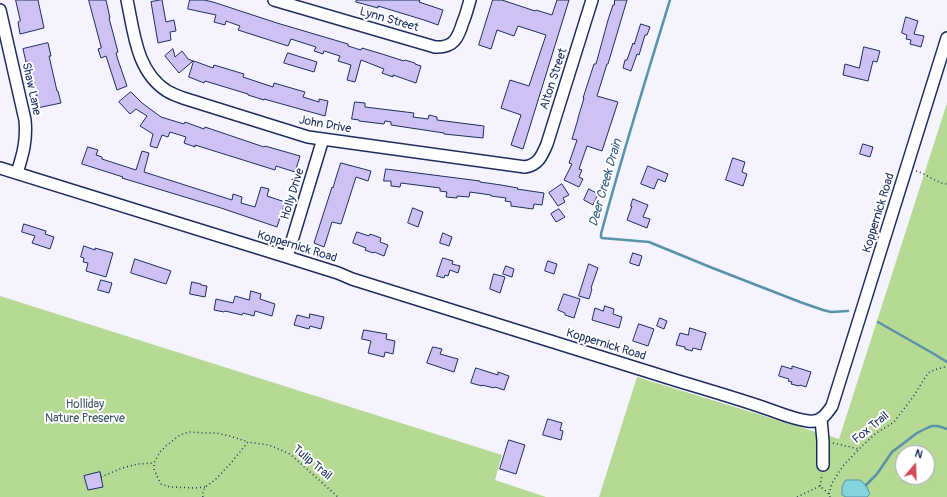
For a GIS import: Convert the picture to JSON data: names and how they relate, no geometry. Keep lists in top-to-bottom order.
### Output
{
  "streets": {
    "street": [
      "Lynn Street",
      "Alton Street",
      "Shaw Lane",
      "John Drive",
      "Holly Drive",
      "Koppernick Road"
    ],
    "path": ["Fox Trail", "Tulip Trail"]
  },
  "crossings": [
    ["Alton Street", "John Drive"],
    ["Shaw Lane", "Koppernick Road"],
    ["John Drive", "Holly Drive"],
    ["Holly Drive", "Koppernick Road"]
  ],
  "water": ["Deer Creek Drain"],
  "parks": ["Holliday Nature Preserve"],
  "north": "top"
}
